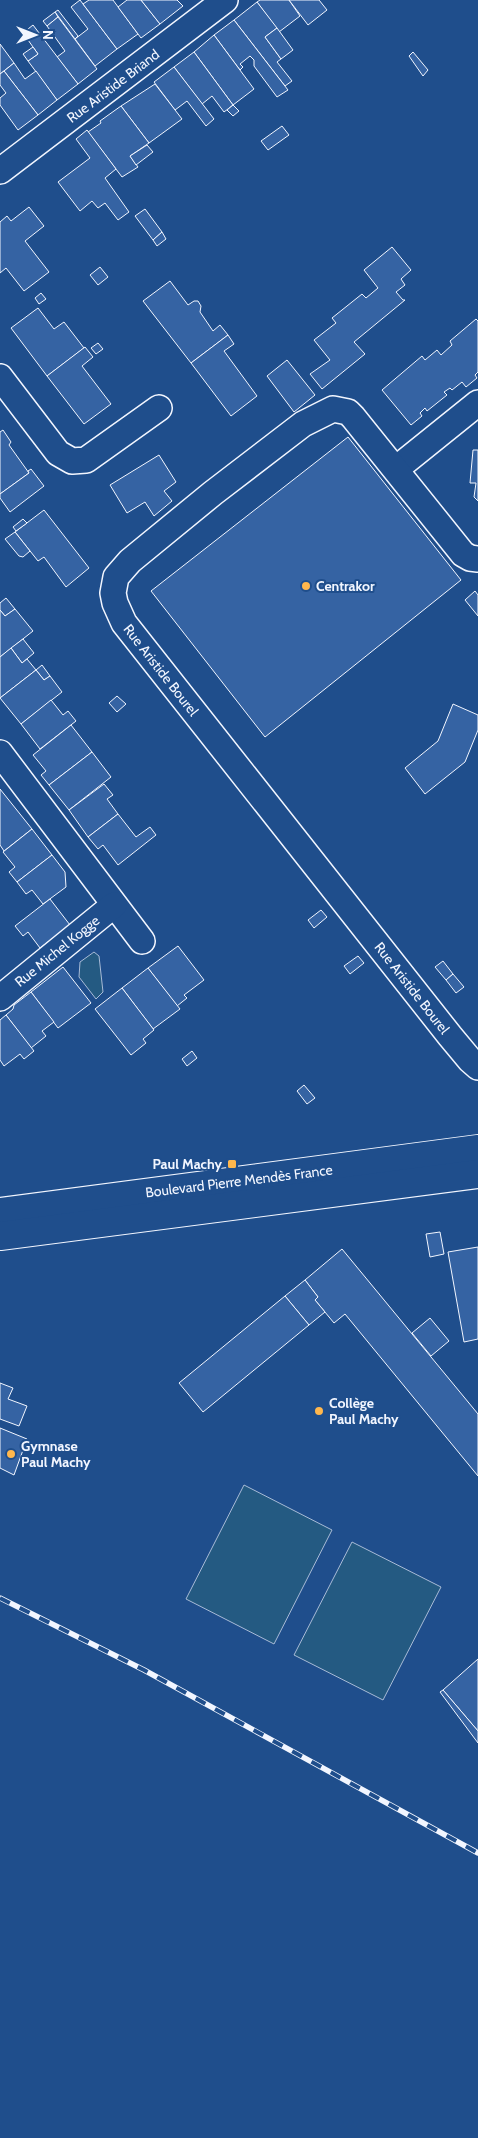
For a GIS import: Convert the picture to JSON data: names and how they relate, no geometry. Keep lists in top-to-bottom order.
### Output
{
  "streets": {
    "main road": ["Boulevard Pierre Mendès France"],
    "street": ["Rue Aristide Briand", "Rue Aristide Bourel", "Rue Michel Kogge"]
  },
  "places": {
    "other": ["Centrakor", "Collège Paul Machy", "Gymnase Paul Machy"],
    "transit": ["Paul Machy"]
  },
  "north": "right"
}
